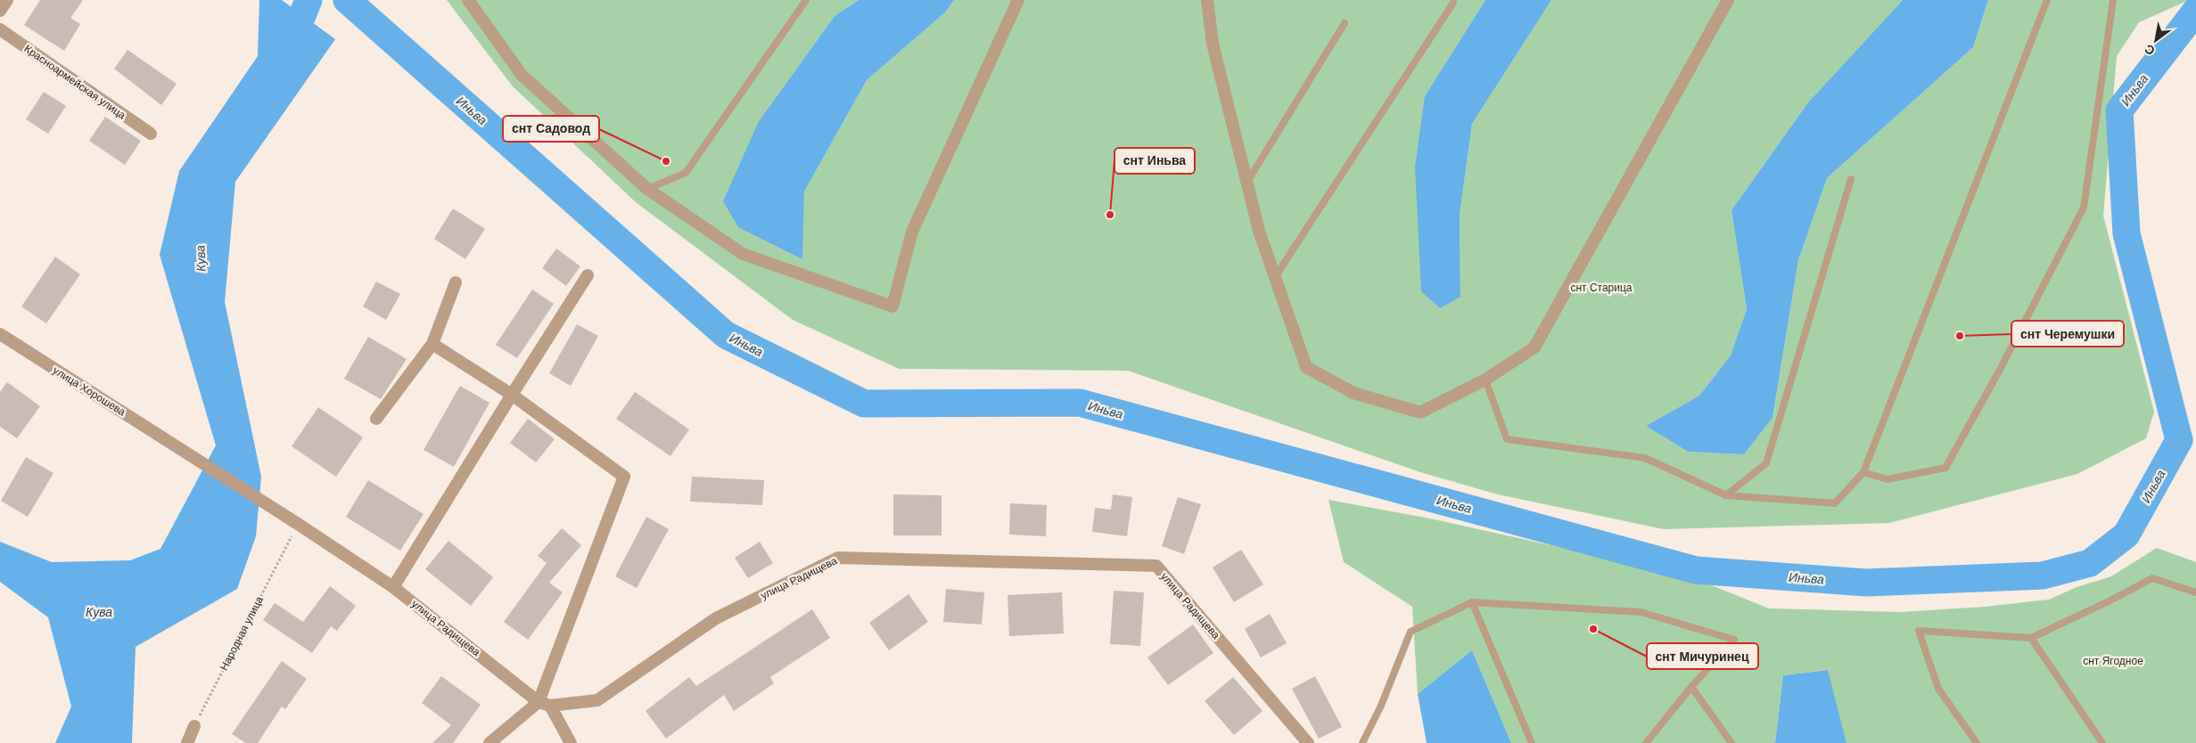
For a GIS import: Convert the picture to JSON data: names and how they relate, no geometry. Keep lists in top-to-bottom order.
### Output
{
  "streets": {
    "street": ["Красноармейская улица", "улица Хорошева", "улица Радищева"],
    "path": ["Народная улица"]
  },
  "crossings": [
    ["улица Хорошева", "улица Радищева"],
    ["улица Хорошева", "Народная улица"],
    ["улица Радищева", "Народная улица"]
  ],
  "water": ["Иньва", "Кува"],
  "parks": ["снт Старица", "снт Ягодное"],
  "places": [
    "снт Садовод",
    "снт Иньва",
    "снт Черемушки",
    "снт Мичуринец"
  ],
  "north": "bottom left"
}
